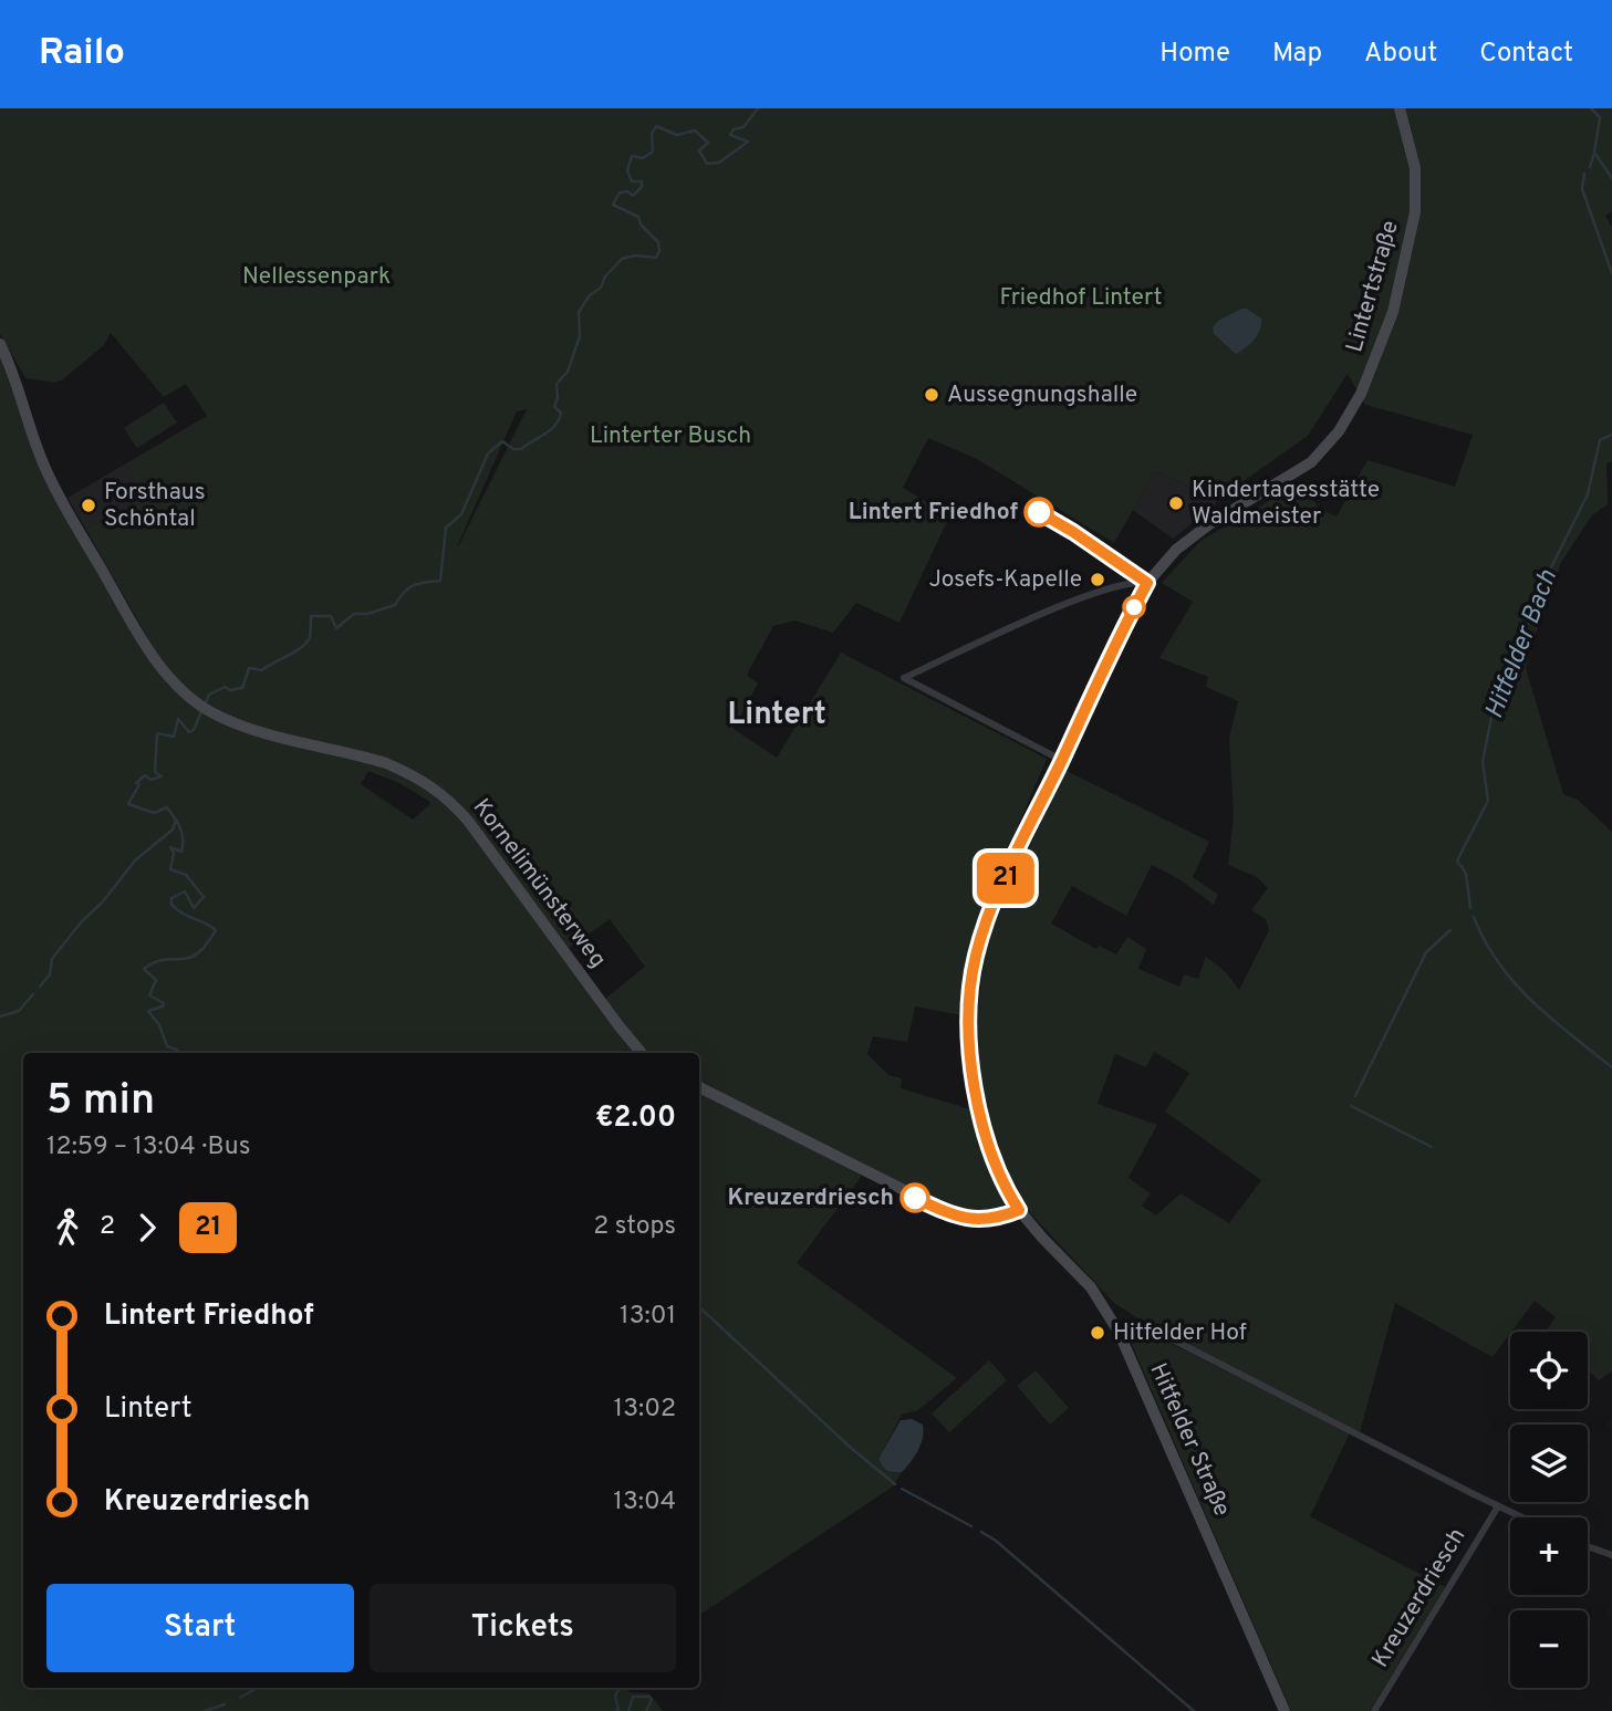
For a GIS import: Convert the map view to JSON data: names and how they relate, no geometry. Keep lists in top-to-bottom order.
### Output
{
  "streets": {
    "main road": ["Lintertstraße", "Kornelimünsterweg", "Hitfelder Straße"],
    "street": ["Kreuzerdriesch"]
  },
  "crossings": [
    ["Lintertstraße", "Hitfelder Straße"]
  ],
  "districts": ["Lintert"],
  "water": ["Hitfelder Bach"],
  "parks": ["Nellessenpark", "Friedhof Lintert", "Linterter Busch"],
  "places": [
    "Aussegnungshalle",
    "Kindertagesstätte Waldmeister",
    "Forsthaus Schöntal",
    "Lintert Friedhof",
    "Josefs-Kapelle",
    "Kreuzerdriesch",
    "Hitfelder Hof"
  ],
  "lines": ["bus line 21"],
  "page": {
    "header": "Railo",
    "nav": [
      "Home",
      "Map",
      "About",
      "Contact"
    ],
    "on_map": "21",
    "heading": ["5 min", "12:59 – 13:04 · Bus", "€2.00"],
    "legs": ["2", "21", "2 stops"],
    "list": [
      {
        "name": "Lintert Friedhof",
        "value": "13:01"
      },
      {
        "name": "Lintert",
        "value": "13:02"
      },
      {
        "name": "Kreuzerdriesch",
        "value": "13:04"
      }
    ],
    "map_buttons": ["+", "−"],
    "buttons": ["Start", "Tickets"]
  }
}
